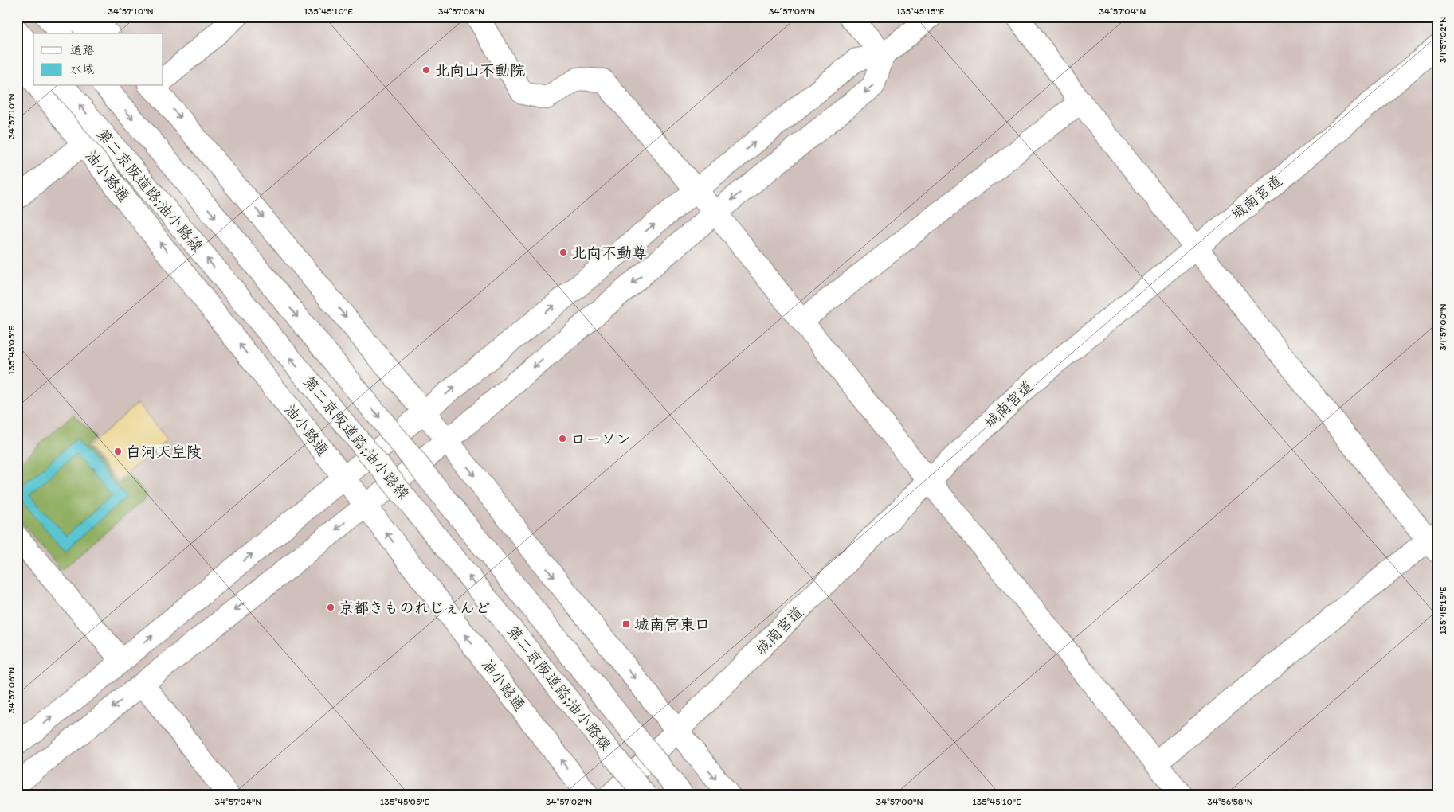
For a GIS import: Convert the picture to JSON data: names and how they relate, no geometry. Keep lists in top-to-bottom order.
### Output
{
  "streets": {
    "main road": ["油小路通", "第二京阪道路;油小路線", "城南宮道"]
  },
  "places": {
    "other": [
      "北向山不動院",
      "北向不動尊",
      "ローソン",
      "白河天皇陵",
      "京都きものれじぇんど"
    ],
    "transit": ["城南宮東口"]
  },
  "legend": ["道路", "水域"],
  "coordinates": [
    "34°57'10\"N",
    "135°45'10\"E",
    "34°57'08\"N",
    "34°57'06\"N",
    "135°45'15\"E",
    "34°57'04\"N",
    "34°57'02\"N",
    "34°57'00\"N",
    "135°45'05\"E",
    "34°56'58\"N"
  ]
}
